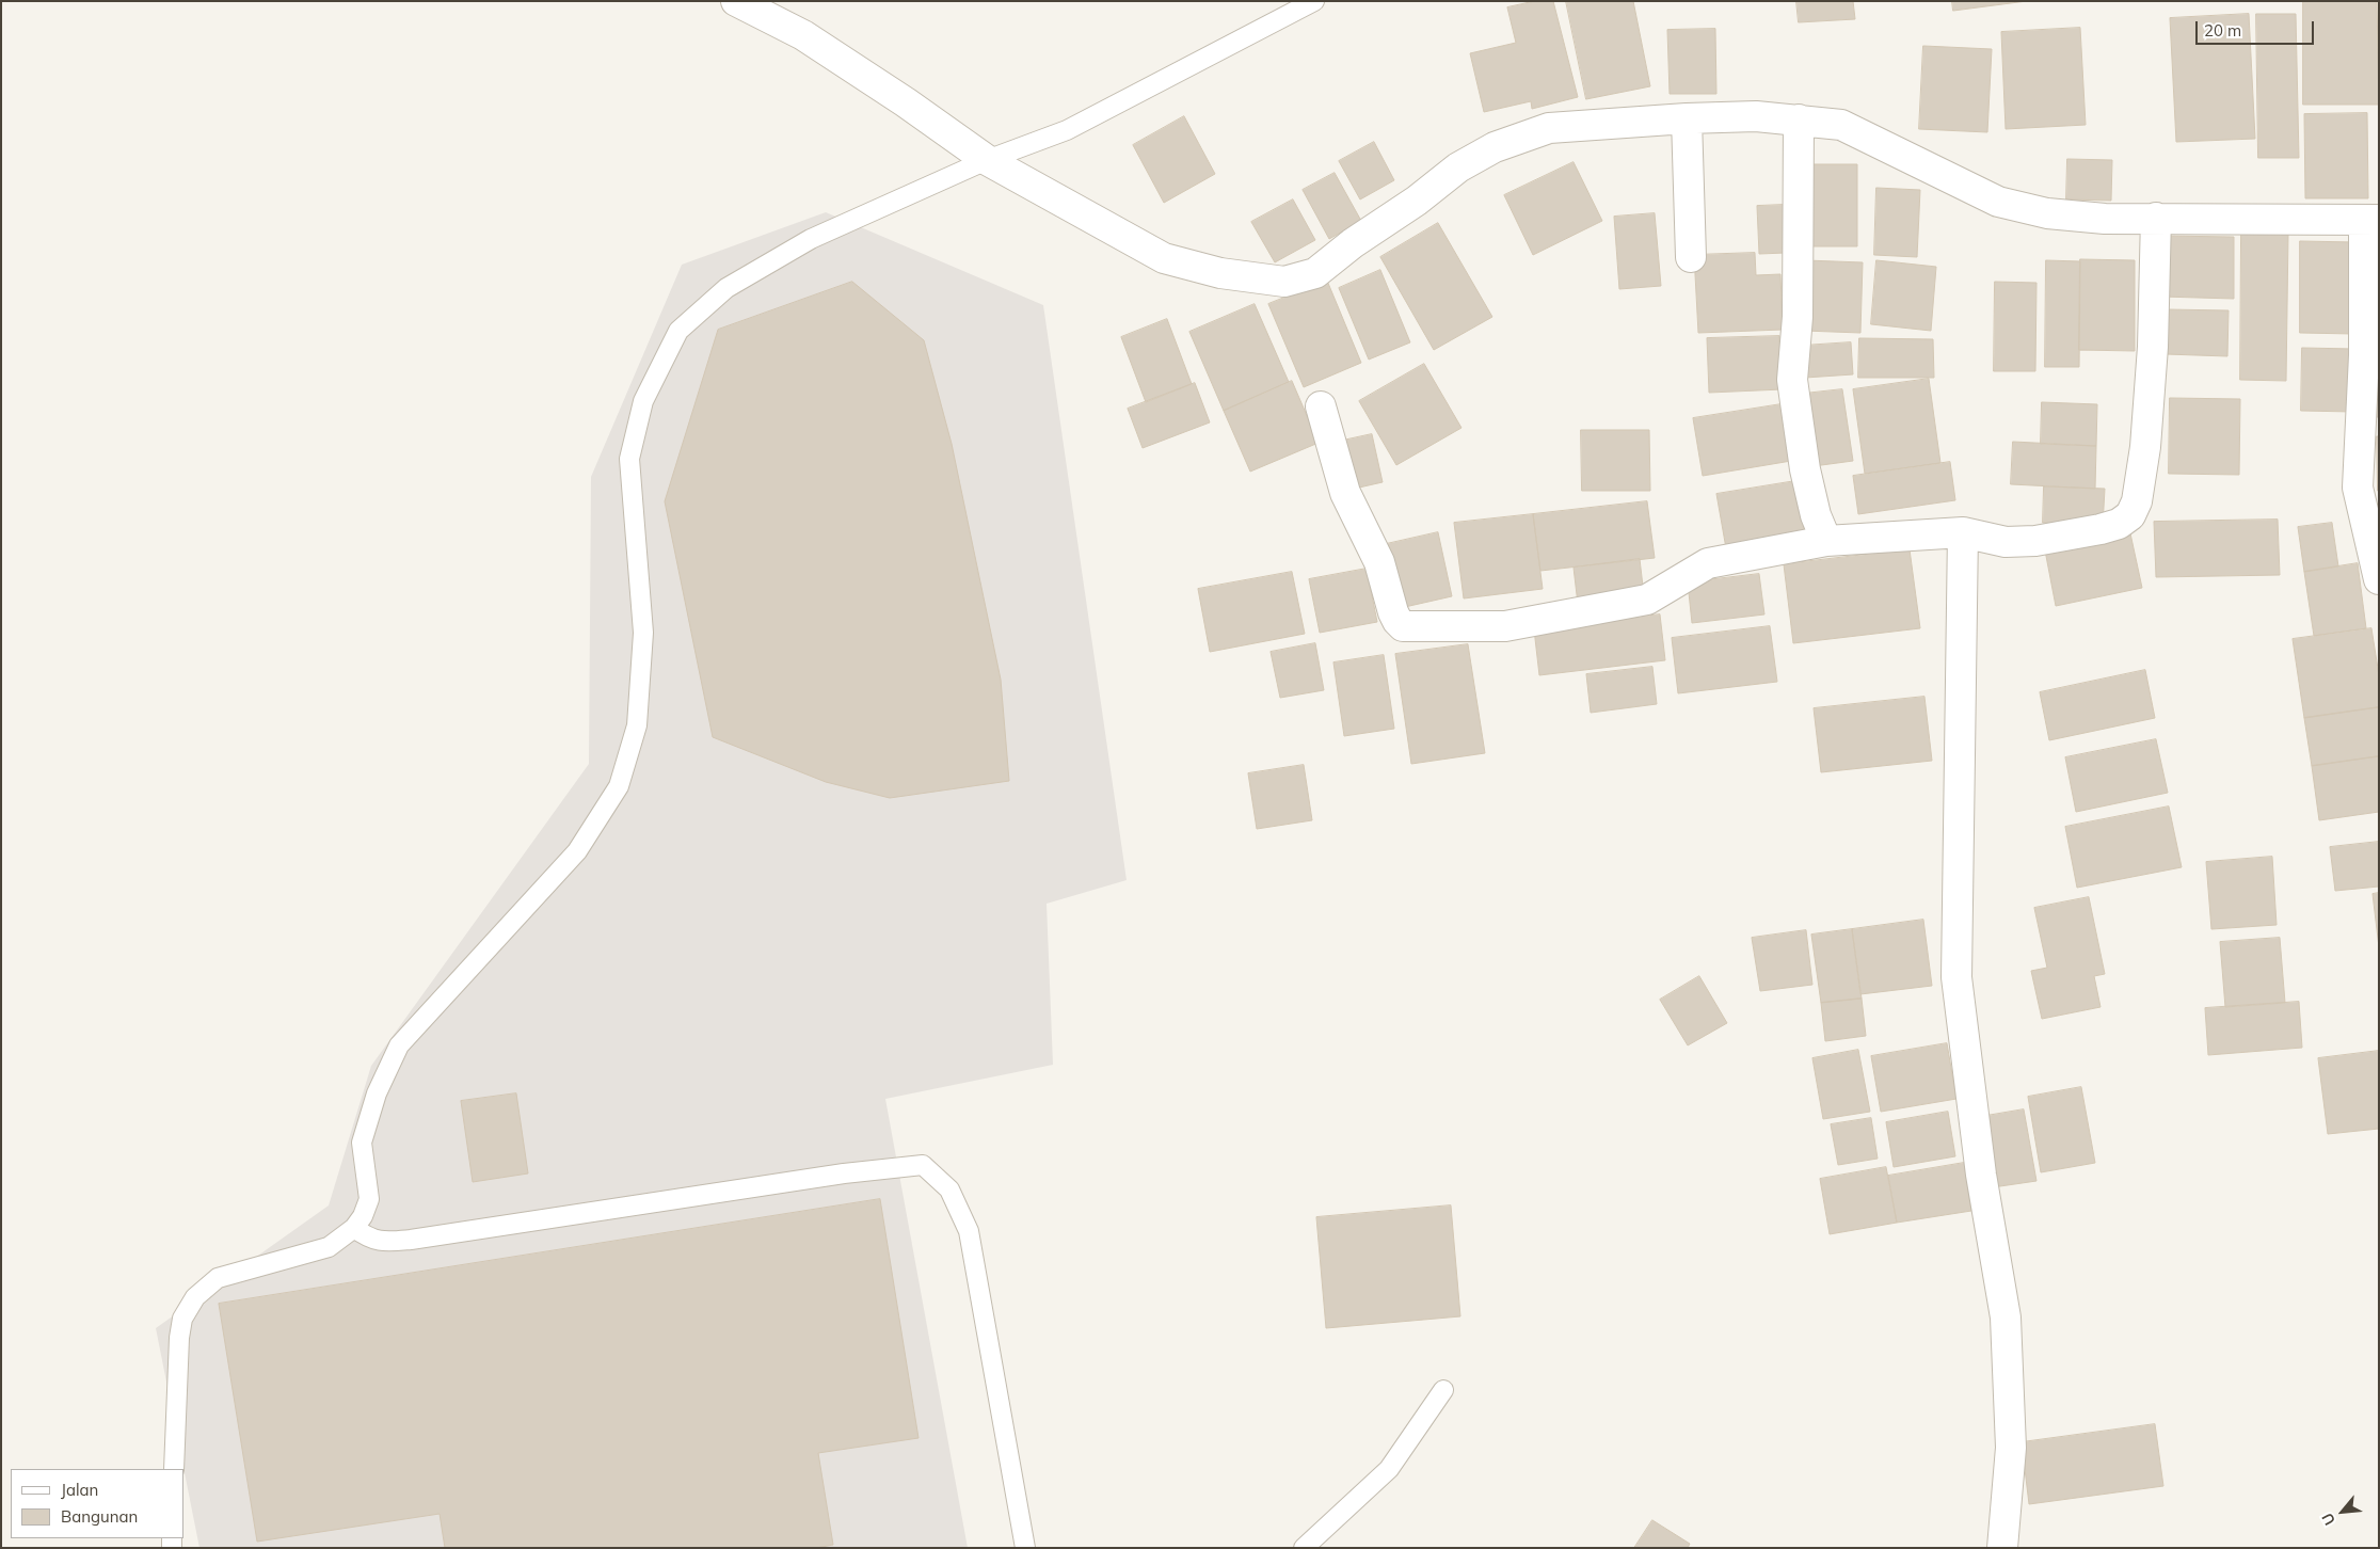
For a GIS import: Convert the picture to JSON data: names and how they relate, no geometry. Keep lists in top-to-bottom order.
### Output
{
  "legend": ["Jalan", "Bangunan"],
  "scale_bar": "20 m",
  "north": "bottom left"
}
